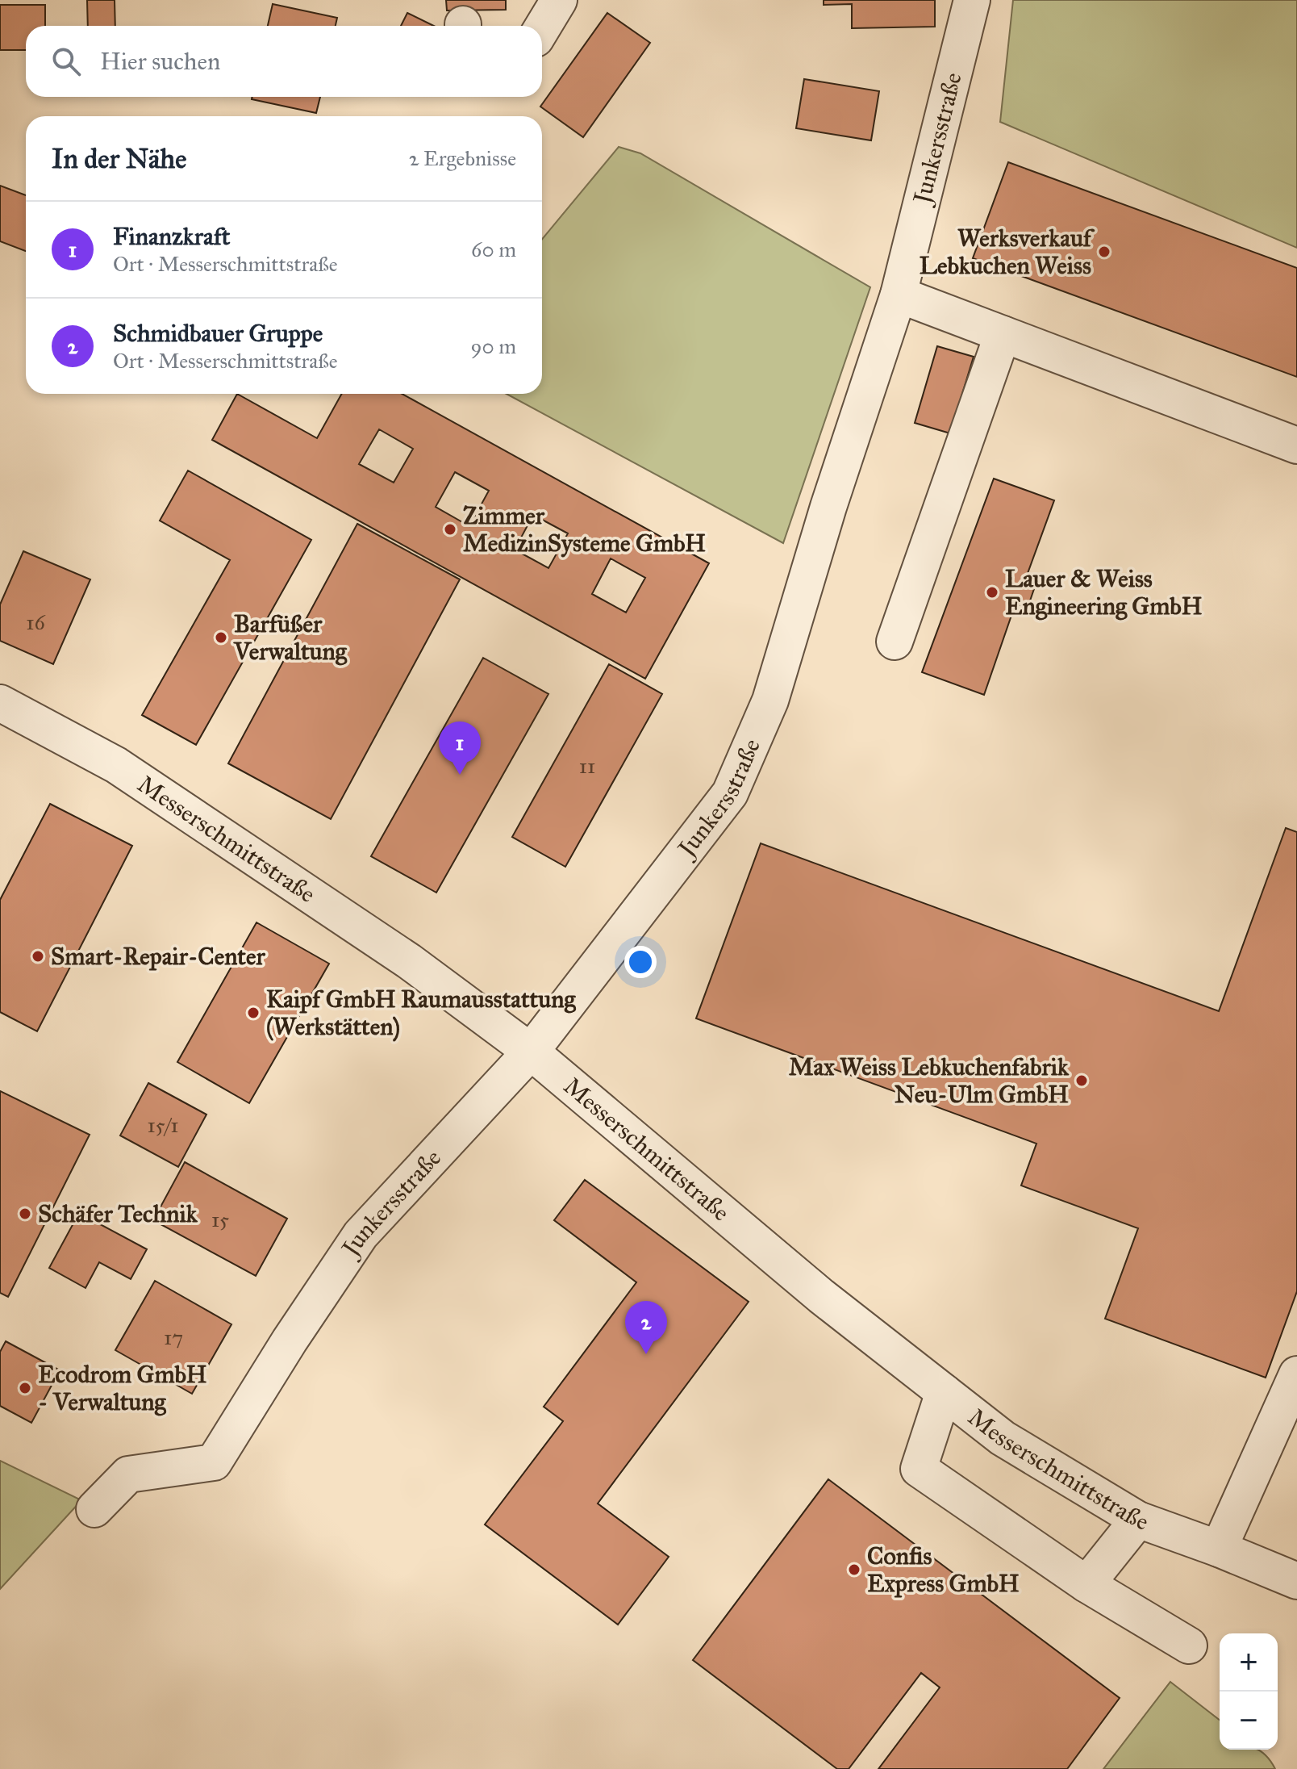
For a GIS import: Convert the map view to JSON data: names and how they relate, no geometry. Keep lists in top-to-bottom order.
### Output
{
  "streets": {
    "street": ["Junkersstraße", "Messerschmittstraße"]
  },
  "crossings": [
    ["Junkersstraße", "Messerschmittstraße"]
  ],
  "places": [
    "Werksverkauf Lebkuchen Weiss",
    "Zimmer MedizinSysteme GmbH",
    "Lauer & Weiss Engineering GmbH",
    "Barfüßer Verwaltung",
    "Smart-Repair-Center",
    "Kaipf GmbH Raumausstattung (Werkstätten)",
    "Max Weiss Lebkuchenfabrik Neu-Ulm GmbH",
    "Schäfer Technik",
    "Ecodrom GmbH - Verwaltung",
    "Confis Express GmbH"
  ],
  "house_numbers": [
    "16",
    "11",
    "15/1",
    "15",
    "17"
  ],
  "page": {
    "search": "Hier suchen",
    "heading": ["In der Nähe", "2 Ergebnisse"],
    "list": [
      {
        "mark": "1",
        "name": "Finanzkraft",
        "note": "Ort · Messerschmittstraße",
        "value": "60 m"
      },
      {
        "mark": "2",
        "name": "Schmidbauer Gruppe",
        "note": "Ort · Messerschmittstraße",
        "value": "90 m"
      }
    ],
    "pins": ["1", "2"],
    "map_buttons": ["+", "−"]
  }
}
